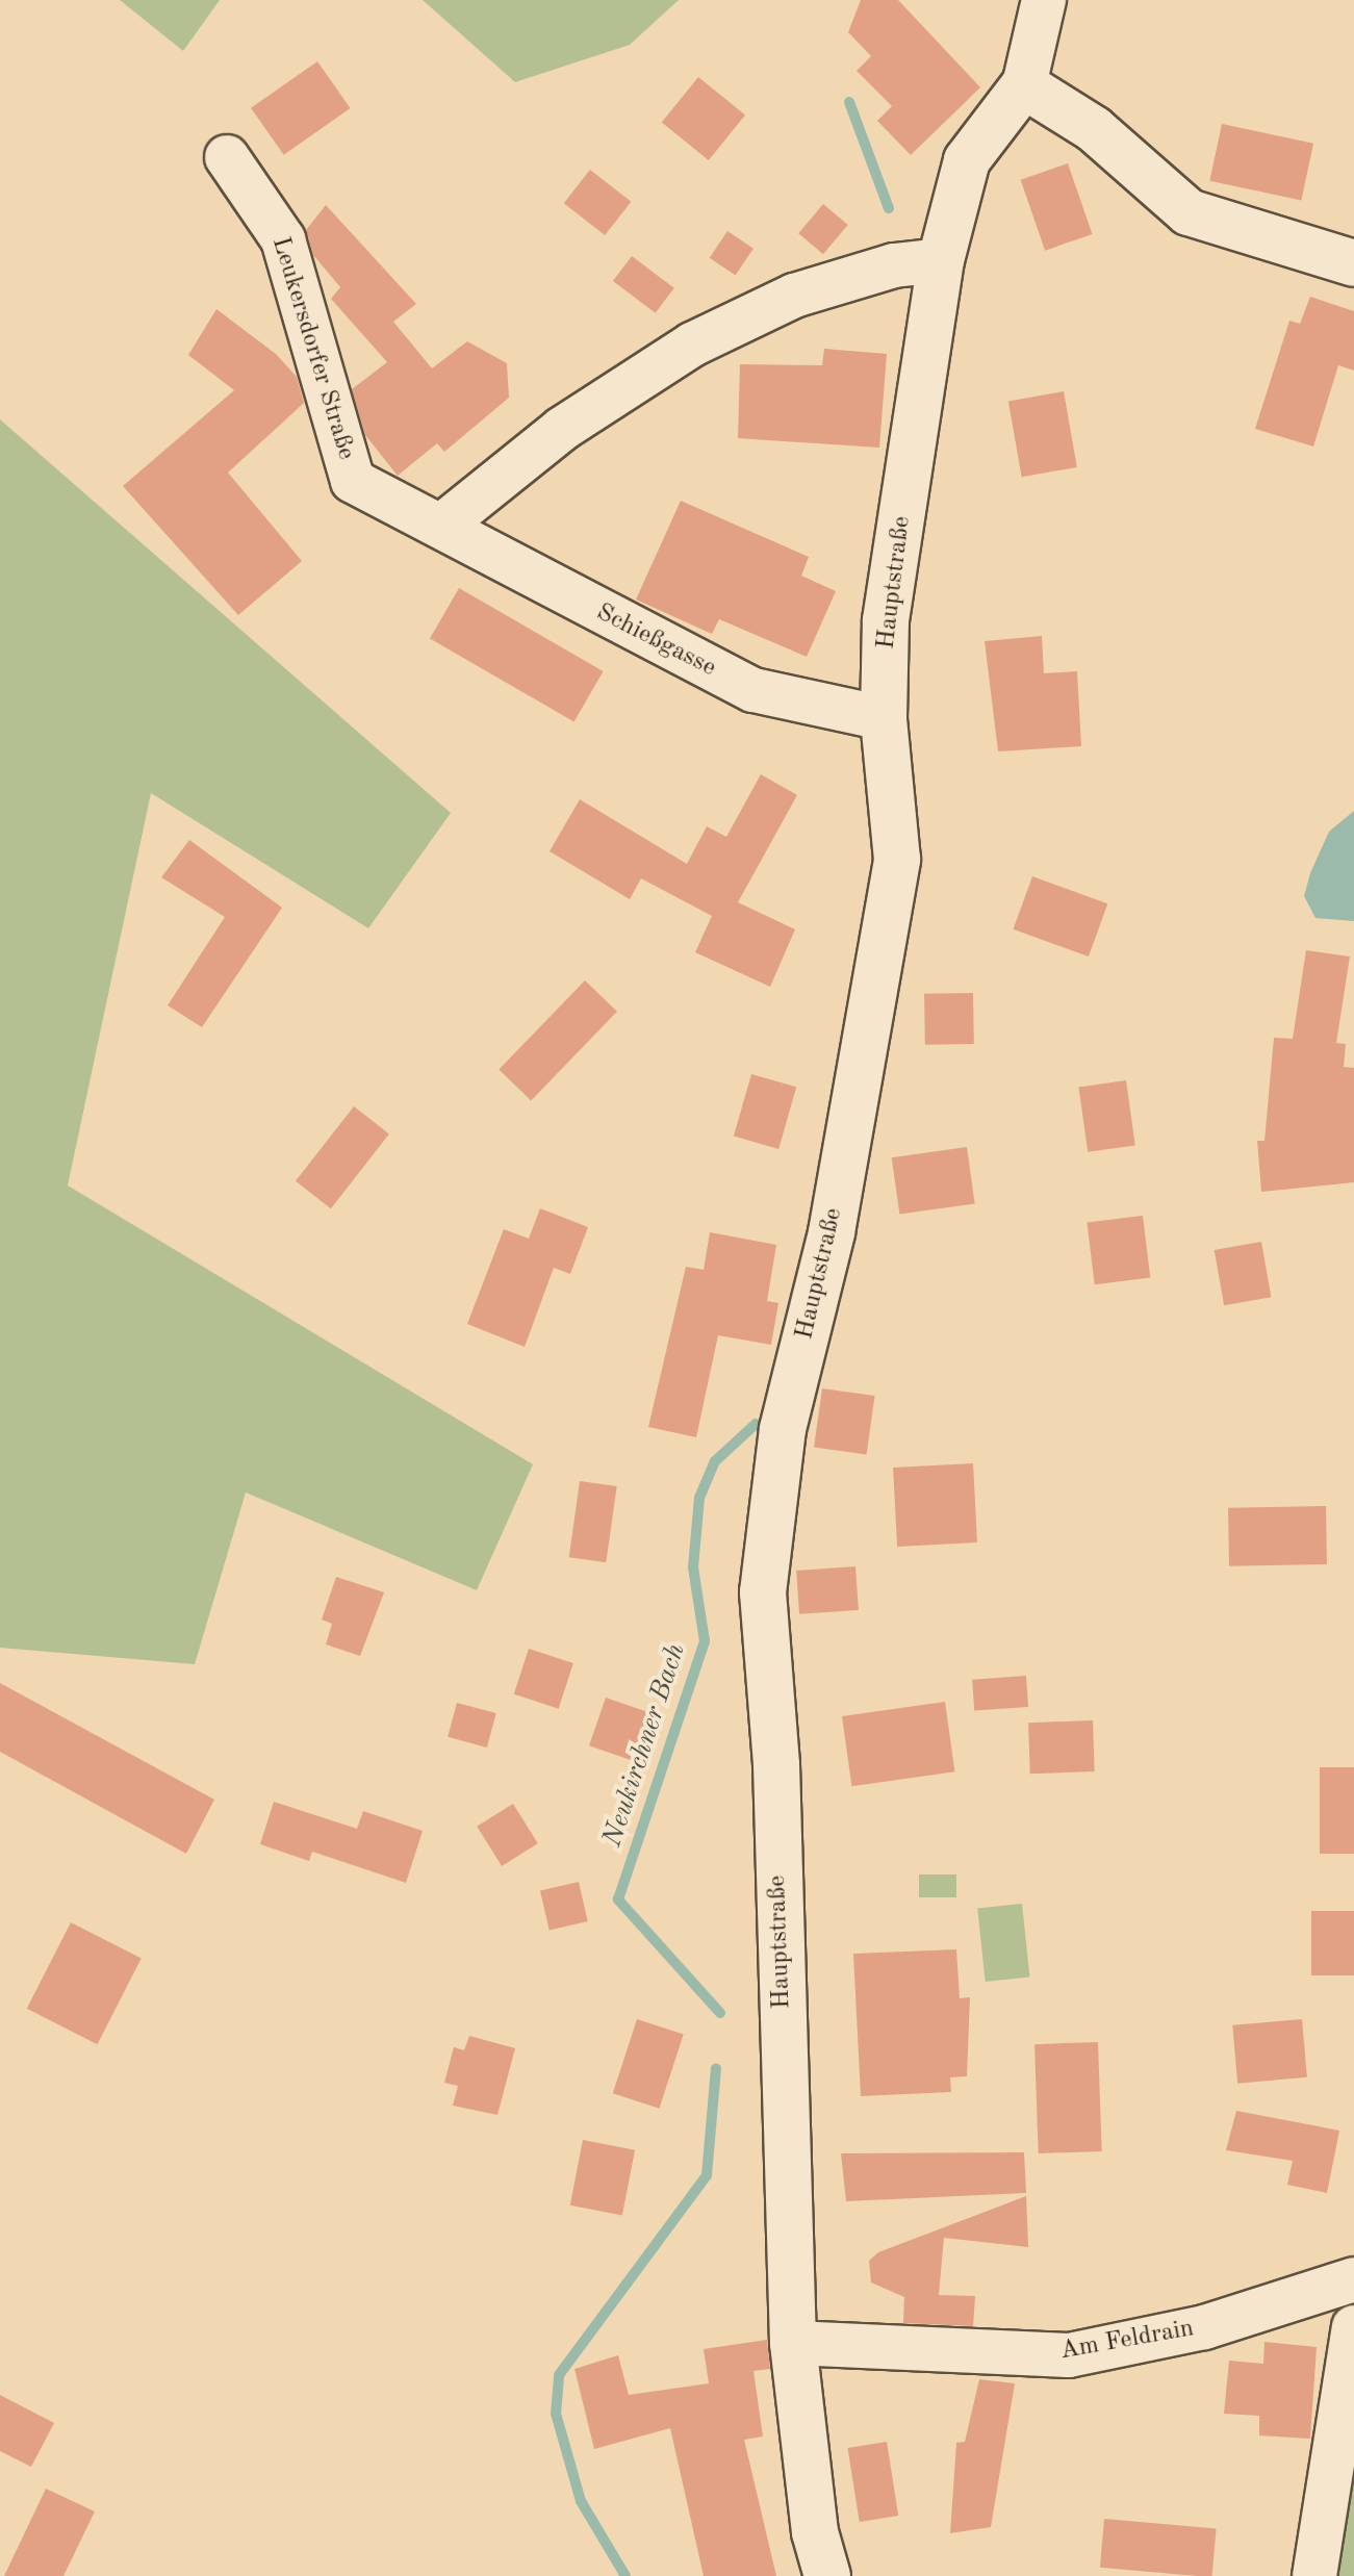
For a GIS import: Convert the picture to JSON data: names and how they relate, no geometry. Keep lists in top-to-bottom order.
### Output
{
  "streets": {
    "street": [
      "Leukersdorfer Straße",
      "Hauptstraße",
      "Schießgasse",
      "Am Feldrain"
    ]
  },
  "crossings": [
    ["Leukersdorfer Straße", "Schießgasse"],
    ["Hauptstraße", "Schießgasse"],
    ["Hauptstraße", "Am Feldrain"]
  ],
  "water": ["Neukirchner Bach"]
}
